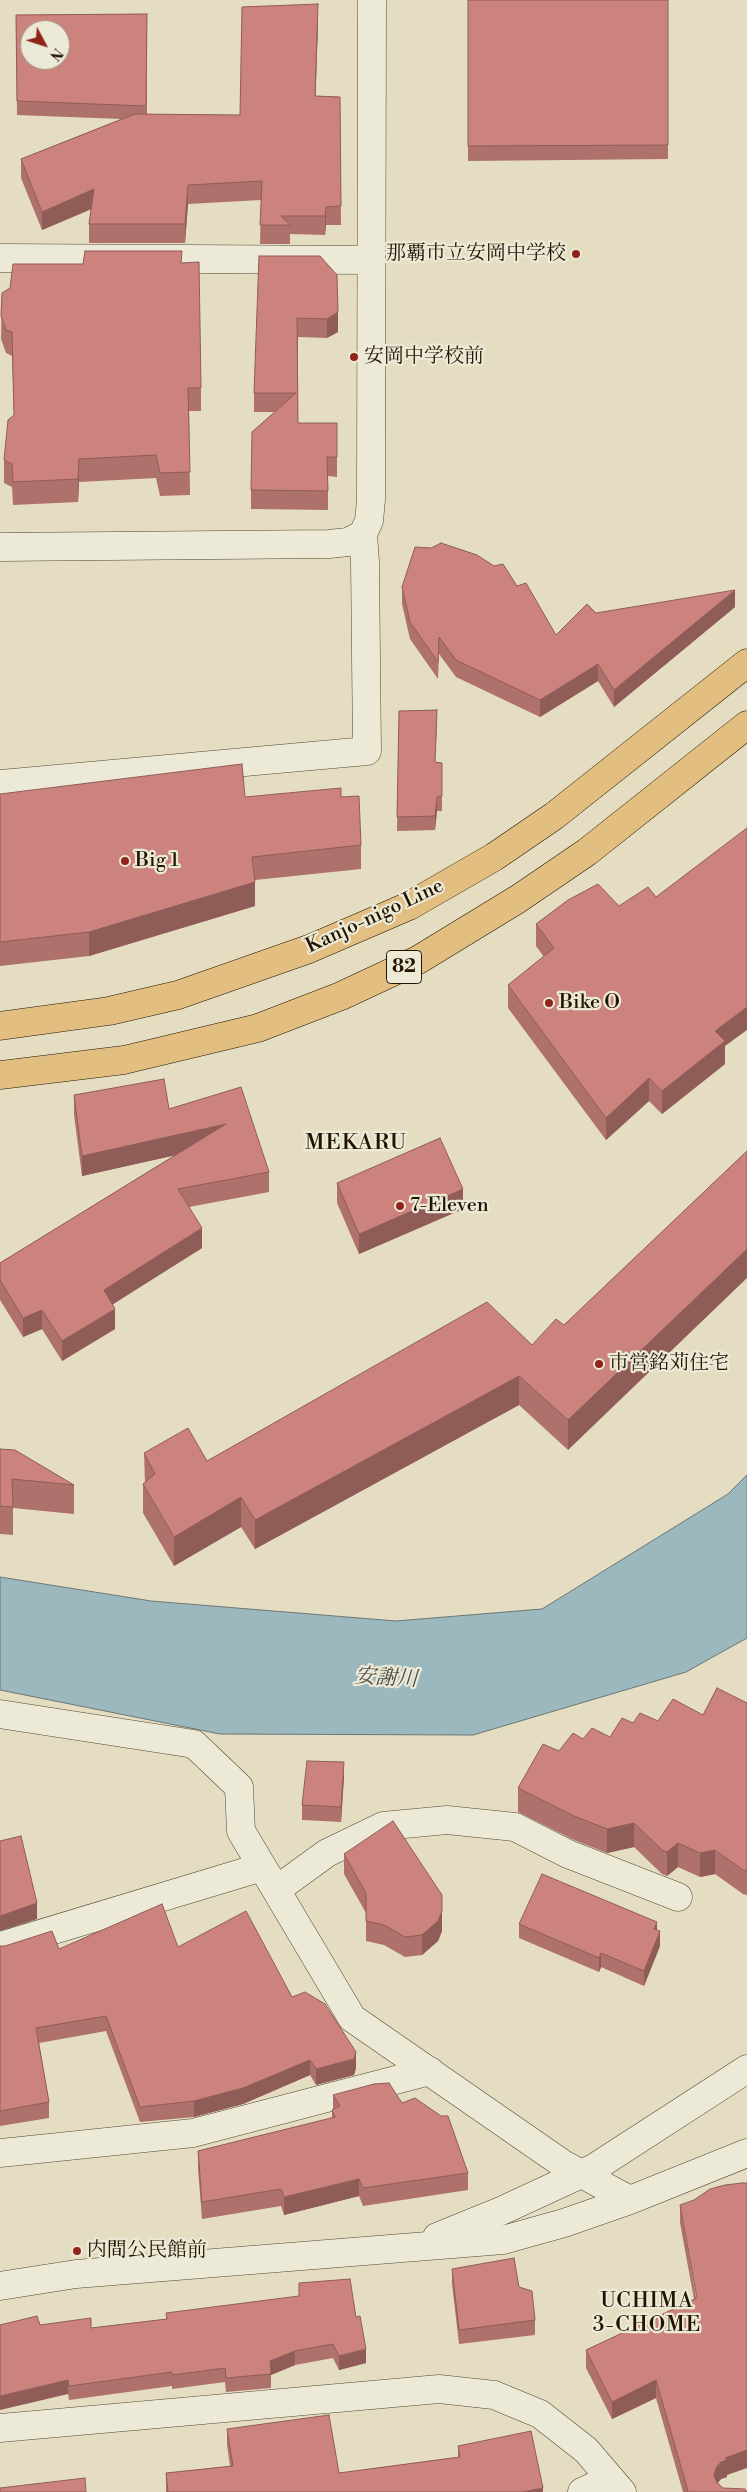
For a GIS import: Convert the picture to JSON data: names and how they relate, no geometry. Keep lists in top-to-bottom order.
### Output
{
  "streets": {
    "main road": ["Kanjo-nigo Line", "82"]
  },
  "districts": ["MEKARU", "UCHIMA 3-CHOME"],
  "water": ["安謝川"],
  "places": [
    "那覇市立安岡中学校",
    "安岡中学校前",
    "Big 1",
    "Bike O",
    "7-Eleven",
    "市営銘苅住宅",
    "内間公民館前"
  ],
  "north": "bottom right"
}
